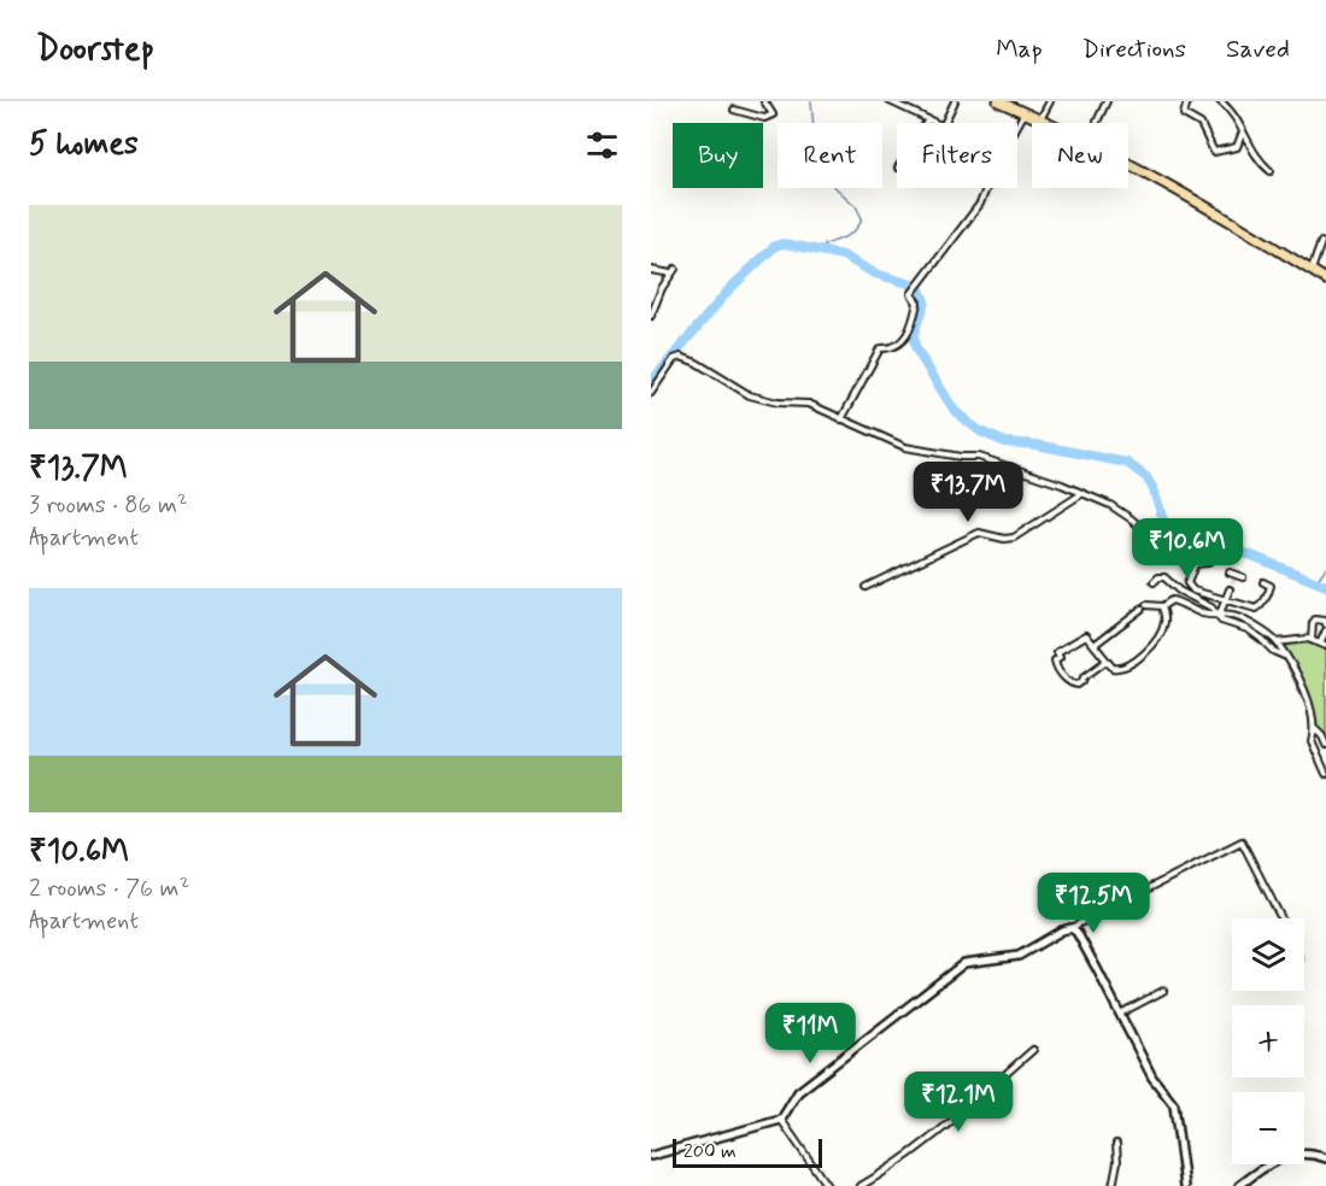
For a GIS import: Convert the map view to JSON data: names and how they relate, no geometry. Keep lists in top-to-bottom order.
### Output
{
  "scale_bar": "200 m",
  "page": {
    "header": "Doorstep",
    "nav": ["Map", "Directions", "Saved"],
    "heading": "5 homes",
    "chip": [
      "Buy",
      "Rent",
      "Filters",
      "New"
    ],
    "list": [
      {
        "name": "₹13.7M",
        "note": "3 rooms · 86 m² · Apartment"
      },
      {
        "name": "₹10.6M",
        "note": "2 rooms · 76 m² · Apartment"
      }
    ],
    "price": [
      "₹13.7M",
      "₹10.6M",
      "₹12.5M",
      "₹11M",
      "₹12.1M"
    ],
    "map_buttons": ["+", "−"],
    "scale": "200 m"
  }
}
